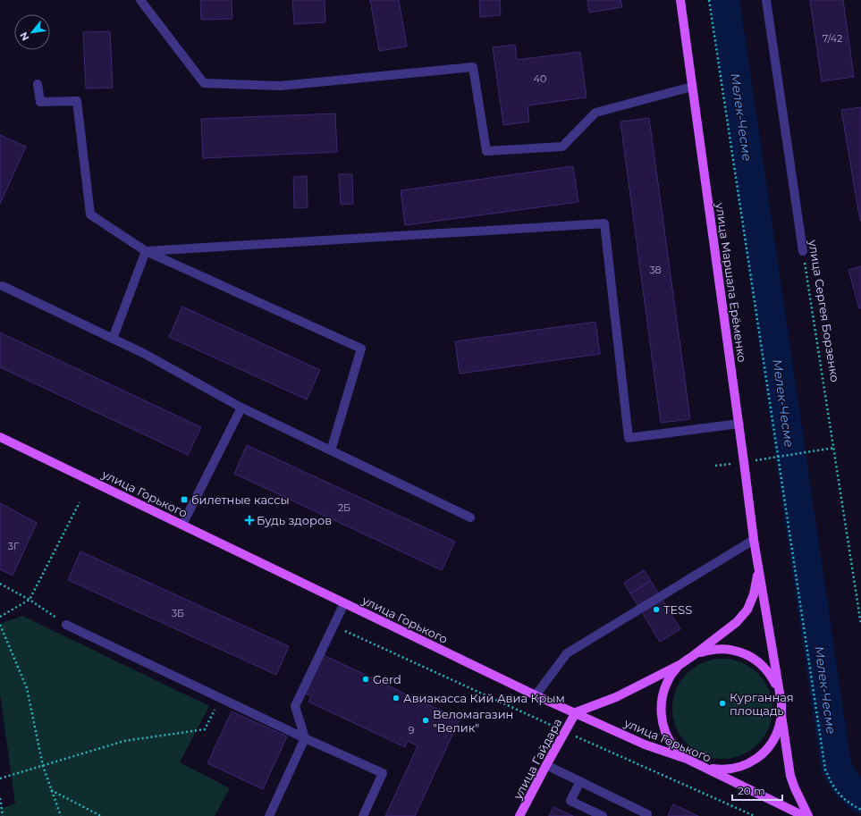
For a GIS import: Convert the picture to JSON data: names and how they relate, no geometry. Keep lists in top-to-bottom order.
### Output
{
  "streets": {
    "main road": ["улица Маршала Ерёменко", "улица Горького", "улица Гайдара"],
    "street": ["улица Сергея Борзенко"]
  },
  "crossings": [
    ["улица Маршала Ерёменко", "улица Горького"],
    ["улица Маршала Ерёменко", "улица Гайдара"],
    ["улица Горького", "улица Гайдара"]
  ],
  "water": ["Мелек-Чесме"],
  "places": {
    "transit": ["билетные кассы"],
    "health": ["Будь здоров"],
    "other": [
      "TESS",
      "Gerd",
      "Авиакасса Кий Авиа Крым",
      "Курганная площадь",
      "Веломагазин \"Велик\""
    ]
  },
  "house_numbers": [
    "7/42",
    "40",
    "38",
    "2Б",
    "3Г",
    "3Б",
    "9"
  ],
  "scale_bar": "20 m",
  "north": "bottom left"
}
